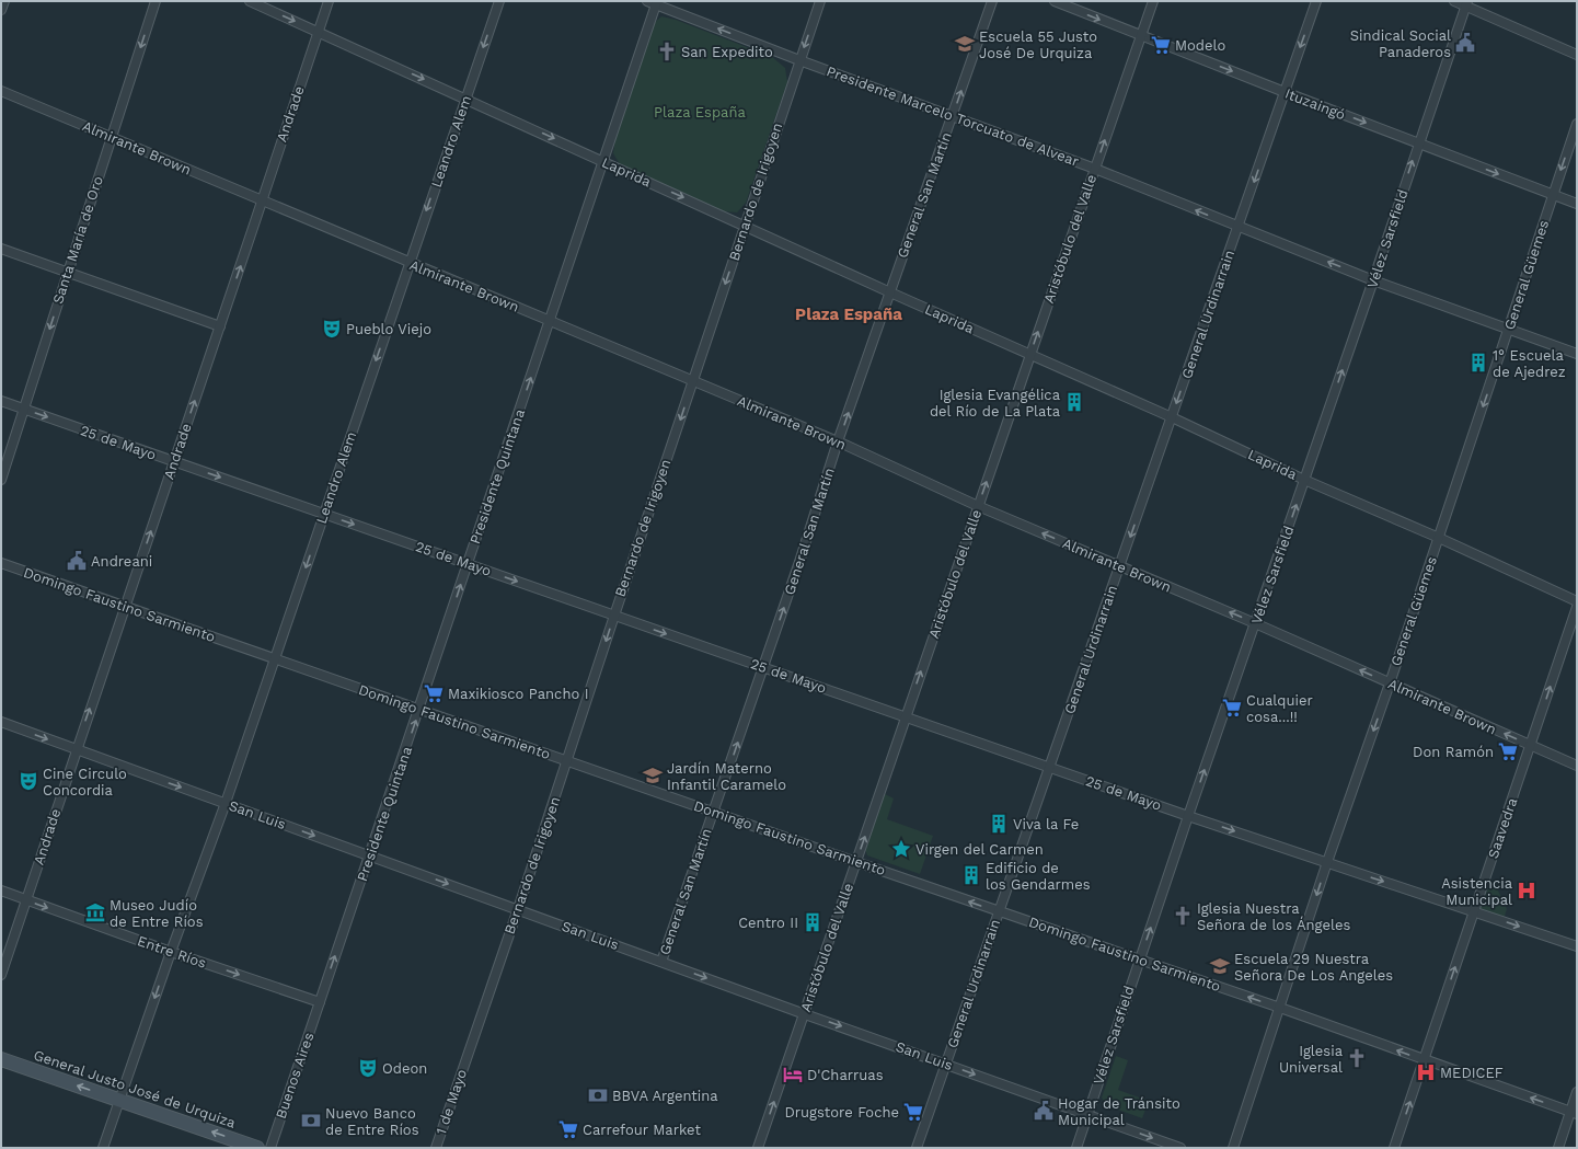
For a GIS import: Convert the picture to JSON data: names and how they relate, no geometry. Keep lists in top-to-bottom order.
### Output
{
  "streets": {
    "street": [
      "Ituzaingó",
      "Andrade",
      "Presidente Marcelo Torcuato de Alvear",
      "Leandro Alem",
      "Almirante Brown",
      "Laprida",
      "Bernardo de Irigoyen",
      "General San Martín",
      "Aristóbulo del Valle",
      "Vélez Sarsfield",
      "Santa María de Oro",
      "General Güemes",
      "General Urdinarrain",
      "25 de Mayo",
      "Presidente Quintana",
      "Domingo Faustino Sarmiento",
      "San Luis",
      "Saavedra",
      "Entre Ríos",
      "Buenos Aires",
      "General Justo José de Urquiza",
      "1 de Mayo"
    ]
  },
  "crossings": [
    ["Ituzaingó", "Aristóbulo del Valle"],
    ["Ituzaingó", "Vélez Sarsfield"],
    ["Ituzaingó", "General Güemes"],
    ["Ituzaingó", "General Urdinarrain"],
    ["Andrade", "Almirante Brown"],
    ["Andrade", "Laprida"],
    ["Andrade", "25 de Mayo"],
    ["Andrade", "Domingo Faustino Sarmiento"],
    ["Andrade", "San Luis"],
    ["Andrade", "Entre Ríos"],
    ["Presidente Marcelo Torcuato de Alvear", "Bernardo de Irigoyen"],
    ["Presidente Marcelo Torcuato de Alvear", "General San Martín"],
    ["Presidente Marcelo Torcuato de Alvear", "Aristóbulo del Valle"],
    ["Presidente Marcelo Torcuato de Alvear", "Vélez Sarsfield"],
    ["Presidente Marcelo Torcuato de Alvear", "General Güemes"],
    ["Presidente Marcelo Torcuato de Alvear", "General Urdinarrain"],
    ["Presidente Marcelo Torcuato de Alvear", "Presidente Quintana"],
    ["Leandro Alem", "Almirante Brown"],
    ["Leandro Alem", "Laprida"],
    ["Leandro Alem", "25 de Mayo"],
    ["Leandro Alem", "Domingo Faustino Sarmiento"],
    ["Leandro Alem", "San Luis"],
    ["Leandro Alem", "Entre Ríos"],
    ["Leandro Alem", "General Justo José de Urquiza"],
    ["Almirante Brown", "Bernardo de Irigoyen"],
    ["Almirante Brown", "General San Martín"],
    ["Almirante Brown", "Aristóbulo del Valle"],
    ["Almirante Brown", "Vélez Sarsfield"],
    ["Almirante Brown", "Santa María de Oro"],
    ["Almirante Brown", "General Güemes"],
    ["Almirante Brown", "General Urdinarrain"],
    ["Almirante Brown", "Presidente Quintana"],
    ["Almirante Brown", "Saavedra"],
    ["Laprida", "Bernardo de Irigoyen"],
    ["Laprida", "General San Martín"],
    ["Laprida", "Aristóbulo del Valle"],
    ["Laprida", "Vélez Sarsfield"],
    ["Laprida", "General Güemes"],
    ["Laprida", "General Urdinarrain"],
    ["Laprida", "Presidente Quintana"],
    ["Bernardo de Irigoyen", "25 de Mayo"],
    ["Bernardo de Irigoyen", "Domingo Faustino Sarmiento"],
    ["Bernardo de Irigoyen", "San Luis"],
    ["Bernardo de Irigoyen", "1 de Mayo"],
    ["General San Martín", "25 de Mayo"],
    ["General San Martín", "Domingo Faustino Sarmiento"],
    ["General San Martín", "San Luis"],
    ["Aristóbulo del Valle", "25 de Mayo"],
    ["Aristóbulo del Valle", "Domingo Faustino Sarmiento"],
    ["Aristóbulo del Valle", "San Luis"],
    ["Vélez Sarsfield", "25 de Mayo"],
    ["Vélez Sarsfield", "Domingo Faustino Sarmiento"],
    ["Vélez Sarsfield", "San Luis"],
    ["Santa María de Oro", "25 de Mayo"],
    ["General Güemes", "25 de Mayo"],
    ["General Güemes", "Domingo Faustino Sarmiento"],
    ["General Urdinarrain", "25 de Mayo"],
    ["General Urdinarrain", "Domingo Faustino Sarmiento"],
    ["General Urdinarrain", "San Luis"],
    ["25 de Mayo", "Presidente Quintana"],
    ["25 de Mayo", "Saavedra"],
    ["Presidente Quintana", "Domingo Faustino Sarmiento"],
    ["Presidente Quintana", "San Luis"],
    ["Presidente Quintana", "Entre Ríos"],
    ["Presidente Quintana", "Buenos Aires"],
    ["Domingo Faustino Sarmiento", "Saavedra"],
    ["Entre Ríos", "Buenos Aires"]
  ],
  "one_way": [
    "Ituzaingó",
    "Andrade",
    "Presidente Marcelo Torcuato de Alvear",
    "Leandro Alem",
    "Almirante Brown",
    "Laprida",
    "Bernardo de Irigoyen",
    "General San Martín",
    "Aristóbulo del Valle",
    "Vélez Sarsfield",
    "Santa María de Oro",
    "General Güemes",
    "General Urdinarrain",
    "25 de Mayo",
    "Presidente Quintana",
    "Domingo Faustino Sarmiento",
    "San Luis",
    "Saavedra",
    "Entre Ríos",
    "General Justo José de Urquiza"
  ],
  "districts": ["Plaza España"],
  "parks": ["Plaza España"],
  "places": {
    "public building": ["Sindical Social Panaderos", "Andreani", "Hogar de Tránsito Municipal"],
    "school or university": ["Escuela 55 Justo José De Urquiza", "Jardín Materno Infantil Caramelo", "Escuela 29 Nuestra Señora De Los Angeles"],
    "supermarket": [
      "Modelo",
      "Maxikiosco Pancho I",
      "Cualquier cosa...!!",
      "Don Ramón",
      "Drugstore Foche",
      "Carrefour Market"
    ],
    "church": ["San Expedito", "Iglesia Nuestra Señora de los Ángeles", "Iglesia Universal"],
    "theatre": ["Pueblo Viejo", "Cine Circulo Concordia", "Odeon"],
    "building": [
      "1° Escuela de Ajedrez",
      "Iglesia Evangélica del Río de La Plata",
      "Viva la Fe",
      "Edificio de los Gendarmes",
      "Centro II"
    ],
    "place": ["Virgen del Carmen"],
    "hospital": ["Asistencia Municipal", "MEDICEF"],
    "museum": ["Museo Judío de Entre Ríos"],
    "hotel": ["D'Charruas"],
    "bank": ["BBVA Argentina", "Nuevo Banco de Entre Ríos"]
  }
}
